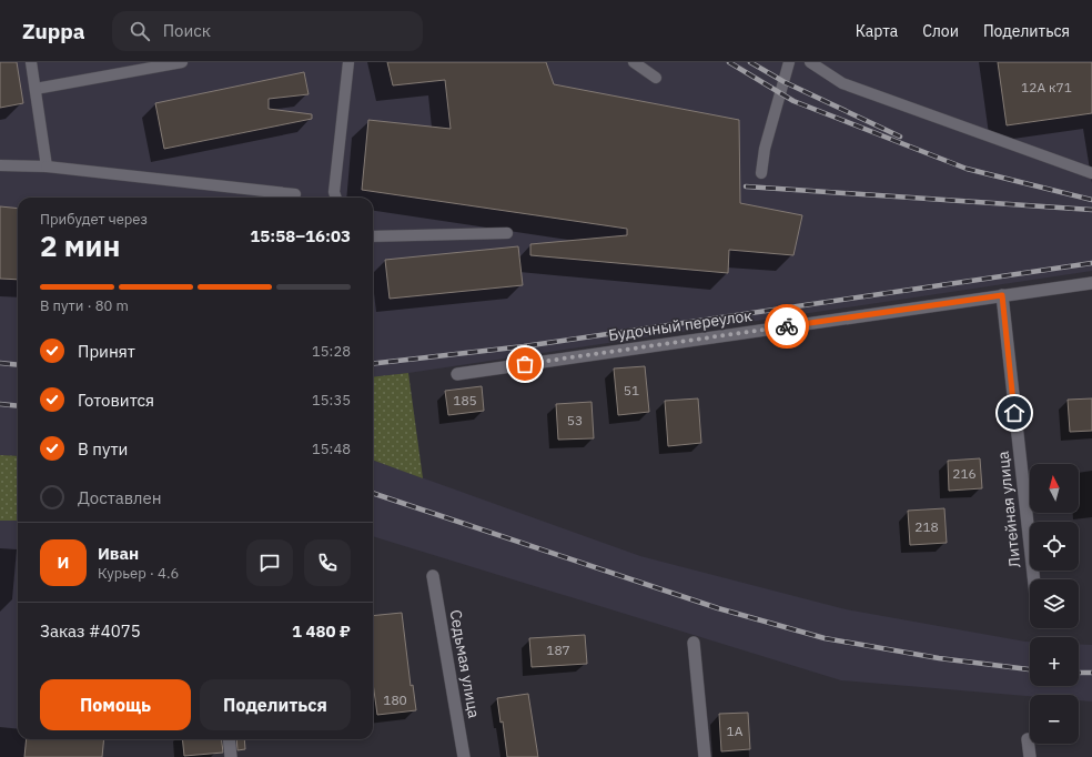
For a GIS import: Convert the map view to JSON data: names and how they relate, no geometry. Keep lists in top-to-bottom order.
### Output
{
  "streets": {
    "street": ["Будочный переулок", "Литейная улица", "Седьмая улица"]
  },
  "crossings": [
    ["Будочный переулок", "Литейная улица"]
  ],
  "house_numbers": [
    "12А к71",
    "51",
    "185",
    "53",
    "216",
    "218",
    "187",
    "180",
    "1А"
  ],
  "north": "top",
  "page": {
    "header": "Zuppa",
    "search": "Поиск",
    "nav": ["Карта", "Слои", "Поделиться"],
    "heading": ["2 мин", "Прибудет через", "15:58–16:03"],
    "panel": [
      "Иван",
      "Курьер · 4.6",
      "Заказ #4075",
      "1 480 ₽"
    ],
    "bar": "В пути · 80 m",
    "list": [
      ["Принят", "15:28"],
      ["Готовится", "15:35"],
      ["В пути", "15:48"],
      "Доставлен"
    ],
    "map_buttons": ["+", "−"],
    "round": "И",
    "buttons": ["Помощь", "Поделиться"]
  }
}
